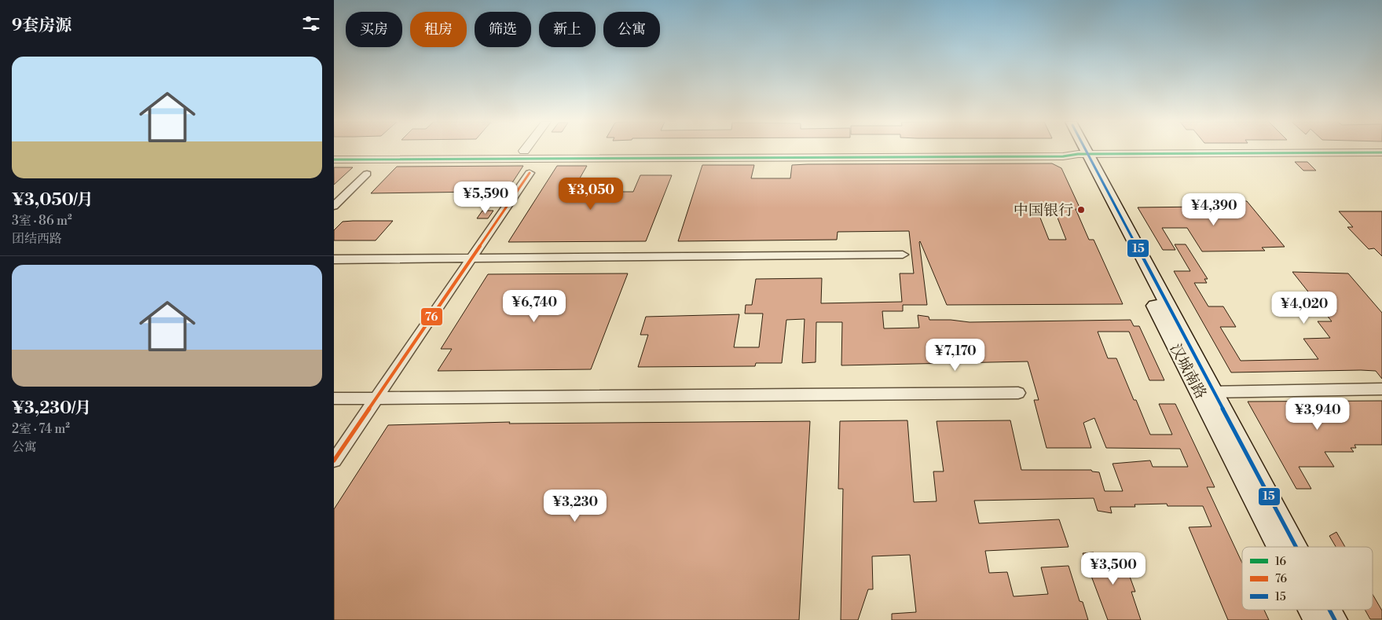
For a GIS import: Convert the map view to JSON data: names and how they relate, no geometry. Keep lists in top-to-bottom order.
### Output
{
  "streets": {
    "main road": ["汉城南路"]
  },
  "places": ["中国银行"],
  "lines": ["transit line 15", "transit line 16", "transit line 76"],
  "legend": ["16", "76", "15"],
  "page": {
    "heading": "9套房源",
    "chip": [
      "买房",
      "租房",
      "筛选",
      "新上",
      "公寓"
    ],
    "list": [
      {
        "name": "¥3,050/月",
        "note": "3室 · 86 m² · 团结西路"
      },
      {
        "name": "¥3,230/月",
        "note": "2室 · 74 m² · 公寓"
      }
    ],
    "price": [
      "¥3,050",
      "¥5,590",
      "¥4,390",
      "¥6,740",
      "¥4,020",
      "¥7,170",
      "¥3,940",
      "¥3,230",
      "¥3,500"
    ]
  }
}
